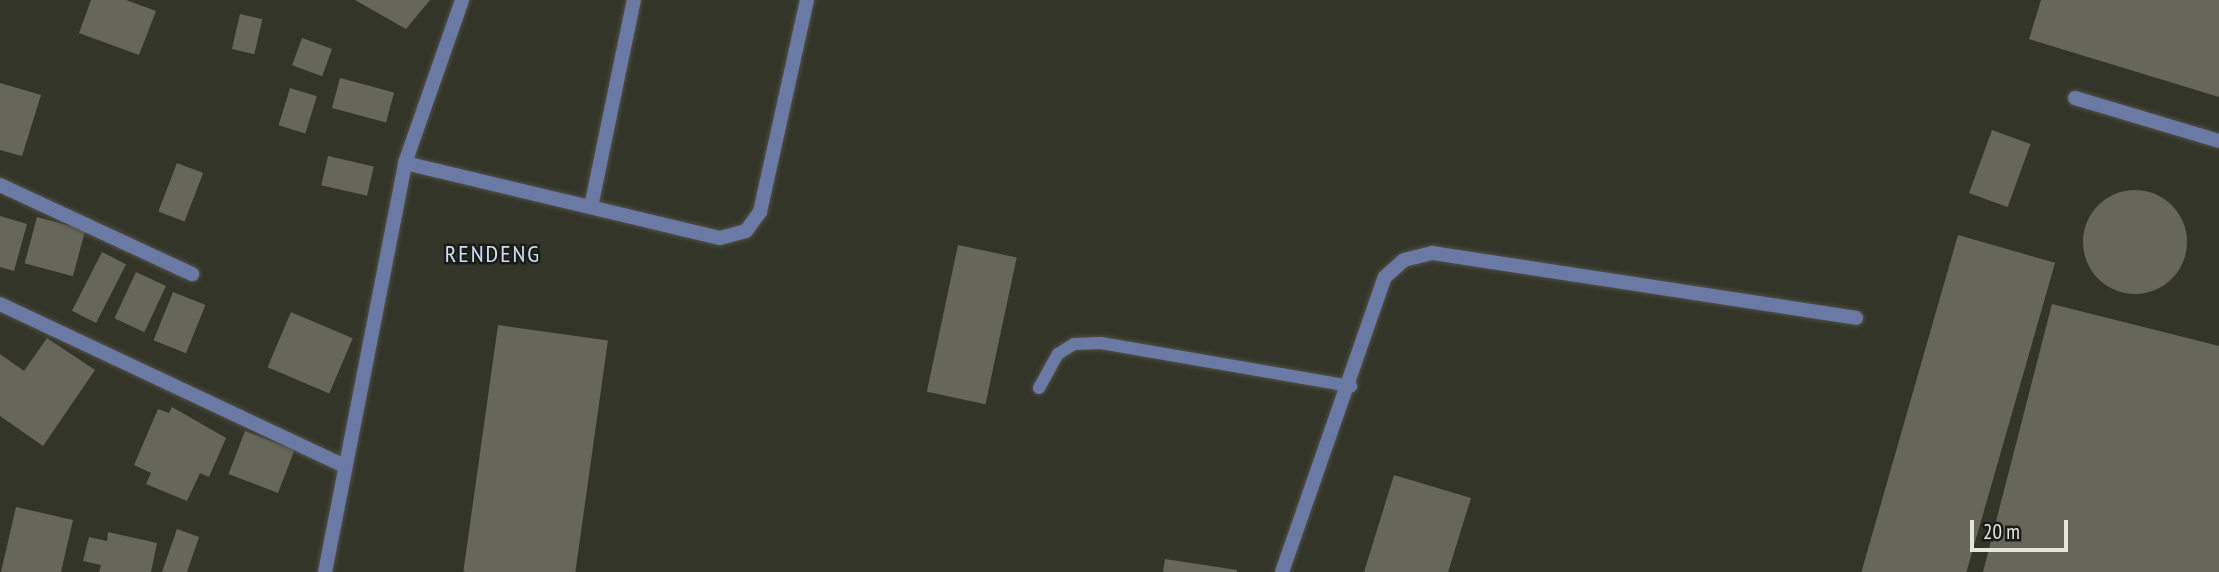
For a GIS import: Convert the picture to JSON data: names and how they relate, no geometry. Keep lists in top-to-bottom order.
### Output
{
  "districts": ["RENDENG"],
  "scale_bar": "20 m"
}
